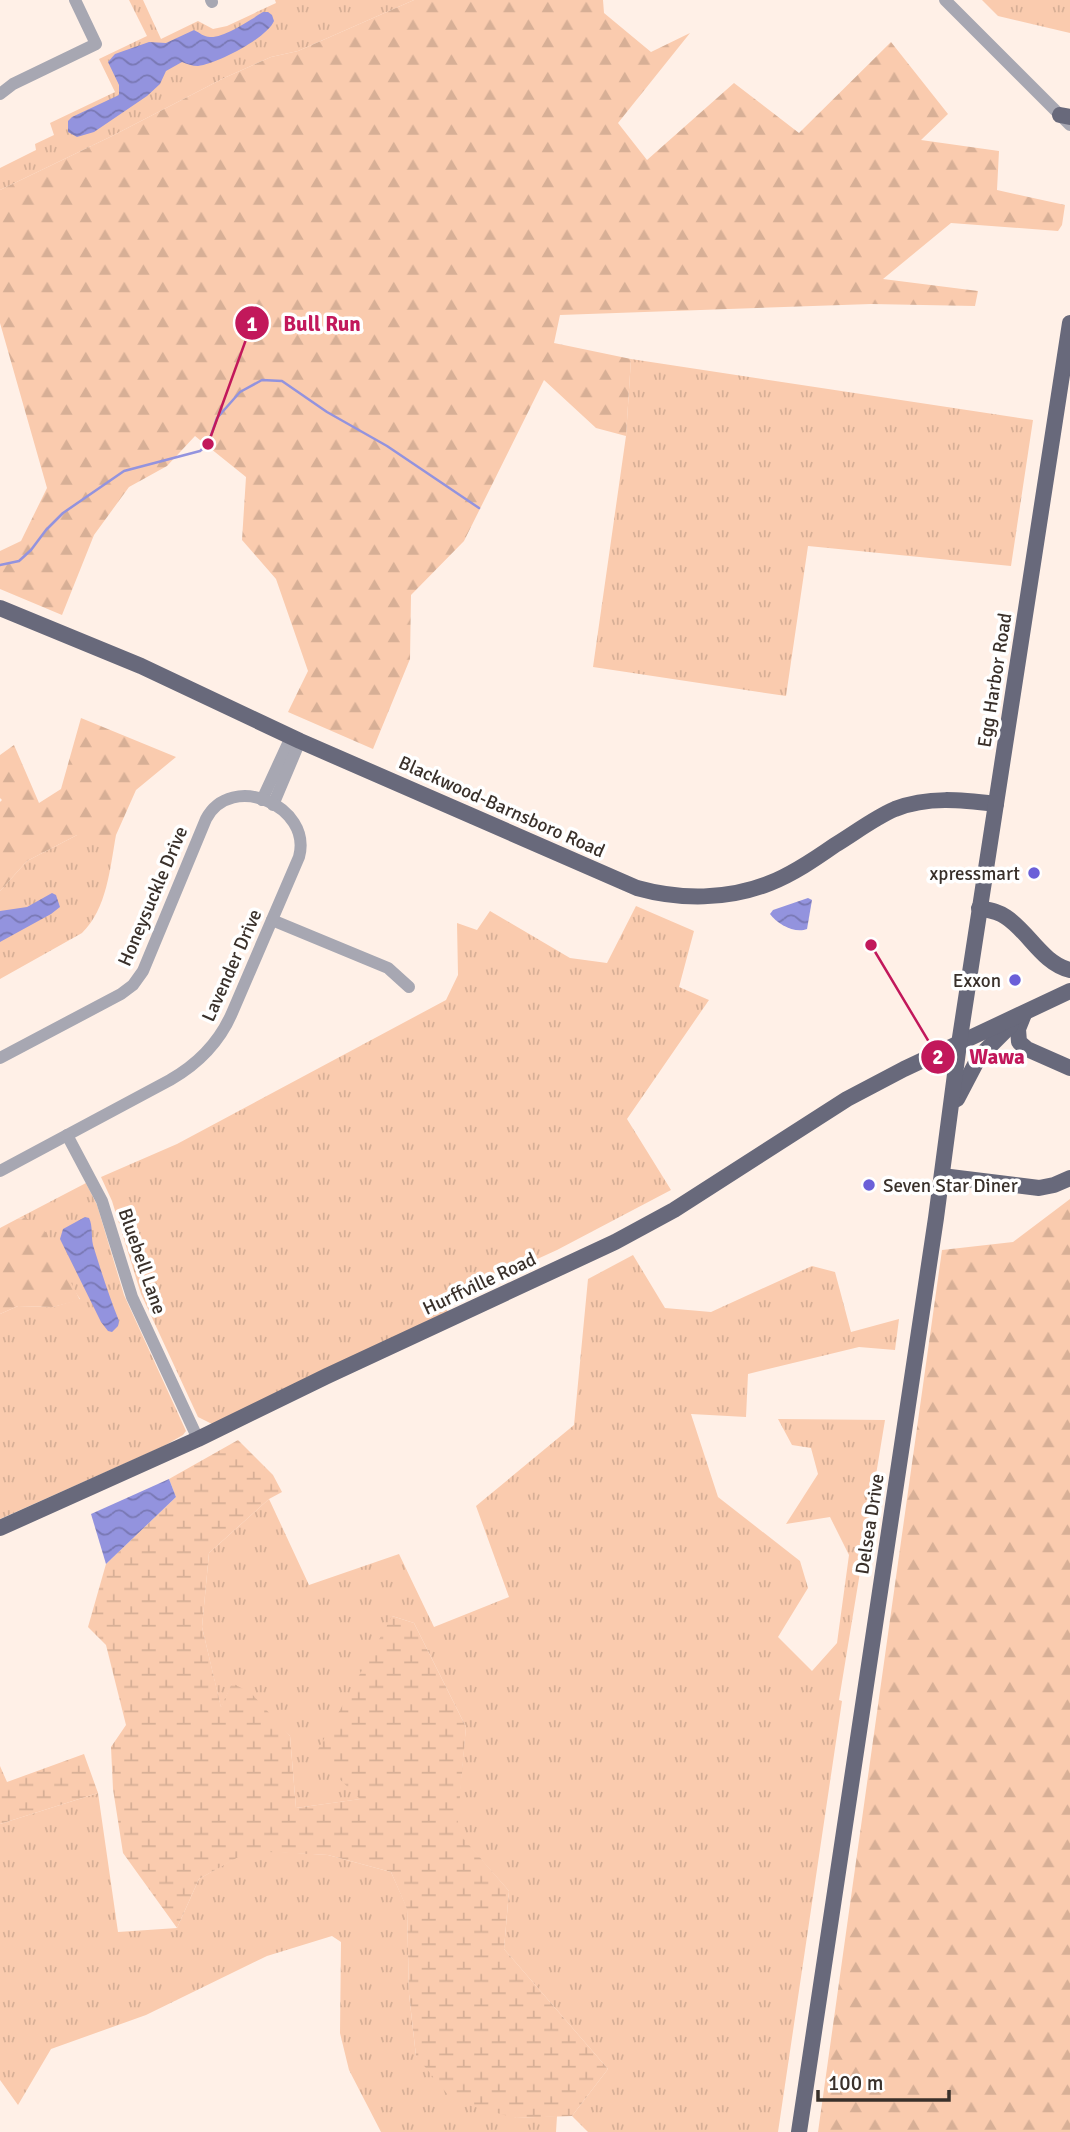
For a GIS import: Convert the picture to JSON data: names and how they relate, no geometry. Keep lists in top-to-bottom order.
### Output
{
  "streets": {
    "main road": [
      "Egg Harbor Road",
      "Blackwood-Barnsboro Road",
      "Hurffville Road",
      "Delsea Drive"
    ],
    "street": ["Honeysuckle Drive", "Lavender Drive", "Bluebell Lane"]
  },
  "crossings": [
    ["Egg Harbor Road", "Blackwood-Barnsboro Road"],
    ["Egg Harbor Road", "Hurffville Road"],
    ["Egg Harbor Road", "Delsea Drive"],
    ["Honeysuckle Drive", "Lavender Drive"],
    ["Lavender Drive", "Bluebell Lane"],
    ["Bluebell Lane", "Hurffville Road"],
    ["Hurffville Road", "Delsea Drive"]
  ],
  "places": [
    "Bull Run",
    "xpressmart",
    "Wawa",
    "Exxon",
    "Seven Star Diner"
  ],
  "scale_bar": "100 m"
}
